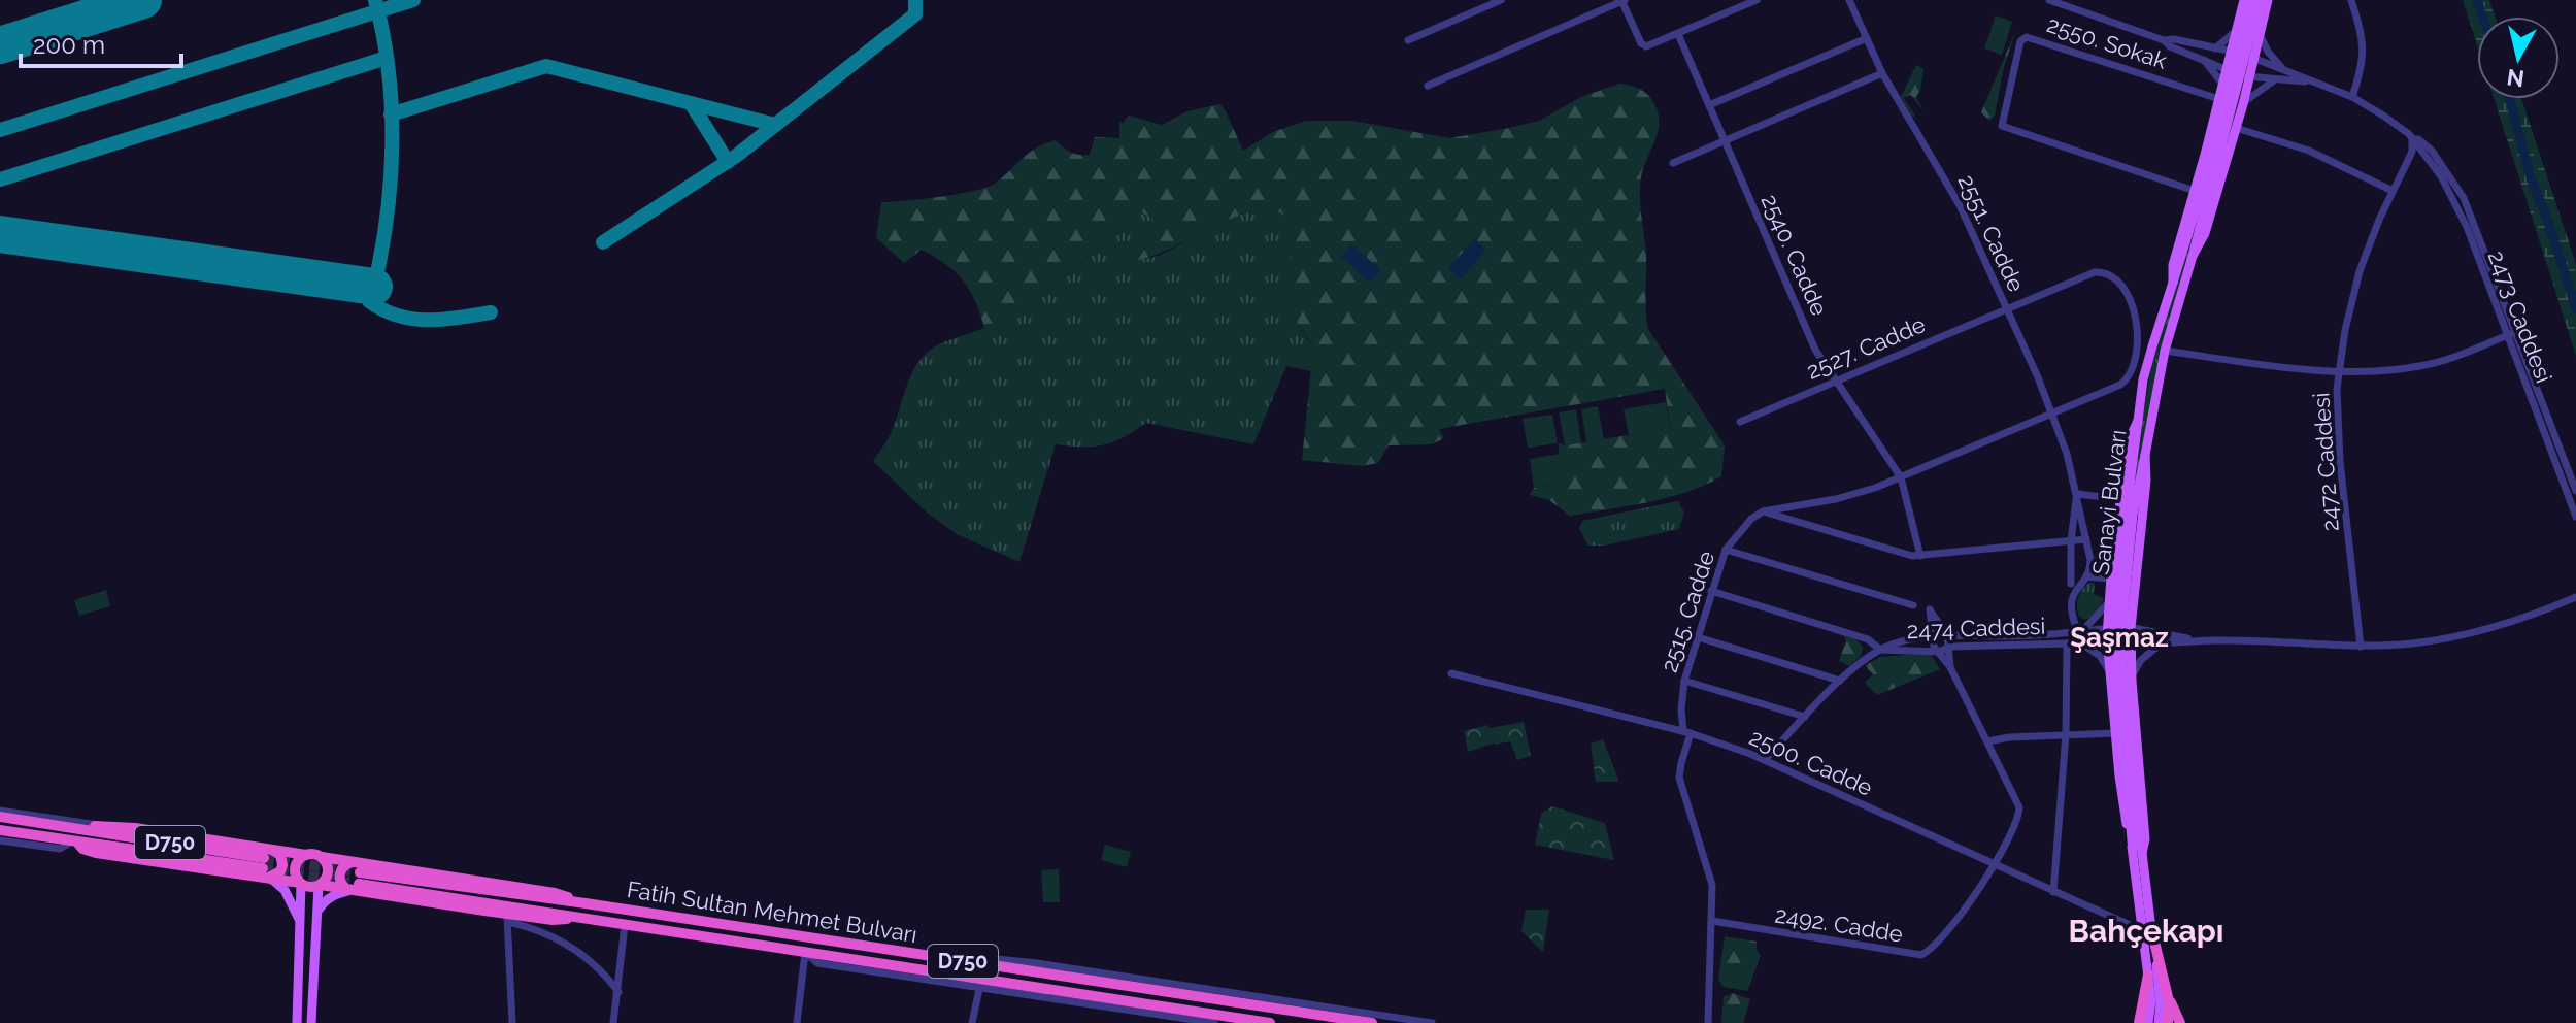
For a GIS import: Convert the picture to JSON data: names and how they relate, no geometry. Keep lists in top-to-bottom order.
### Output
{
  "streets": {
    "highway": ["D750", "Fatih Sultan Mehmet Bulvarı"],
    "main road": ["Sanayi Bulvarı"],
    "street": [
      "2550. Sokak",
      "2551. Cadde",
      "2540. Cadde",
      "2473 Caddesi",
      "2527. Cadde",
      "2472 Caddesi",
      "2515. Cadde",
      "2474 Caddesi",
      "2500. Cadde",
      "2492. Cadde"
    ]
  },
  "crossings": [
    ["2551. Cadde", "2527. Cadde"],
    ["2540. Cadde", "2527. Cadde"],
    ["2473 Caddesi", "2472 Caddesi"],
    ["2472 Caddesi", "2474 Caddesi"],
    ["Sanayi Bulvarı", "2500. Cadde"],
    ["2515. Cadde", "2500. Cadde"],
    ["2515. Cadde", "2492. Cadde"],
    ["2500. Cadde", "2492. Cadde"]
  ],
  "districts": ["Şaşmaz", "Bahçekapı"],
  "scale_bar": "200 m",
  "north": "bottom"
}
